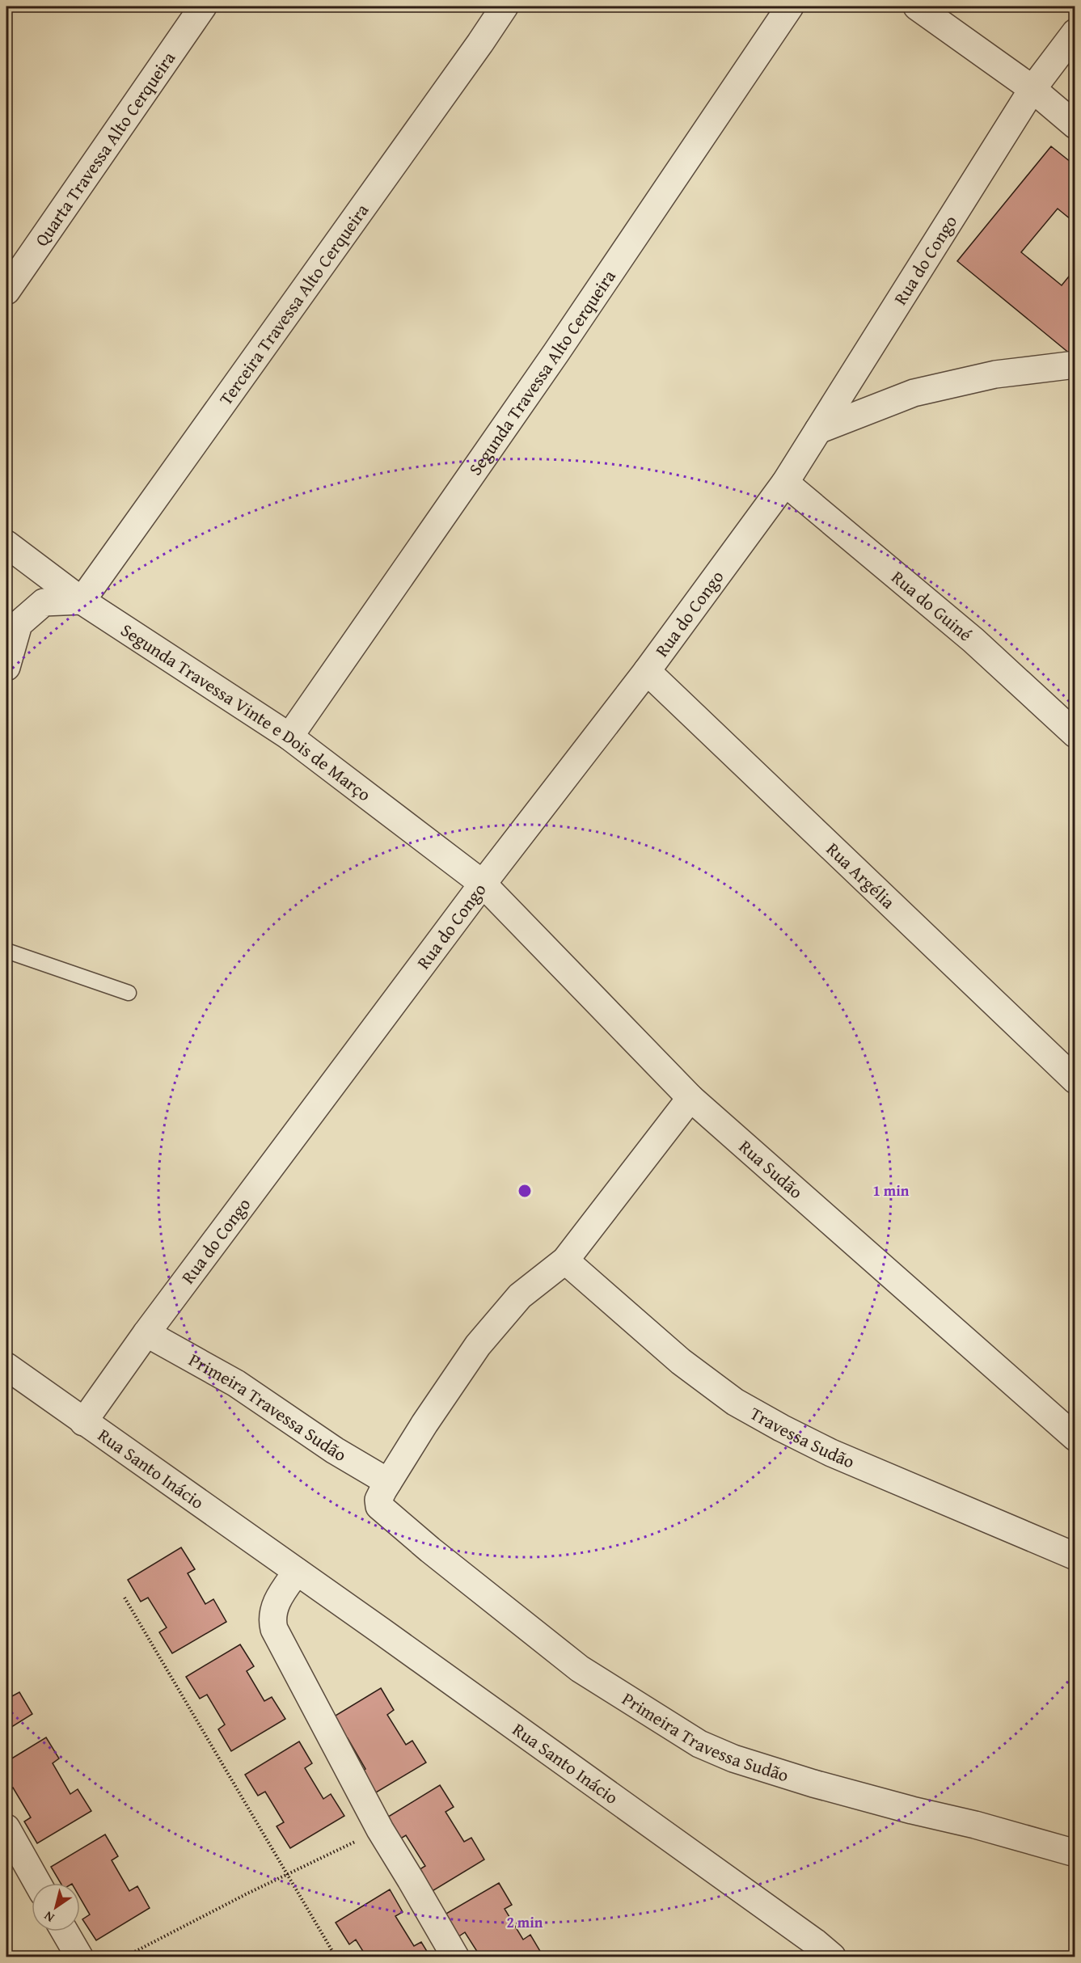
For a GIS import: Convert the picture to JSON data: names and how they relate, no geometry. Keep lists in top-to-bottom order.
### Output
{
  "streets": {
    "street": [
      "Quarta Travessa Alto Cerqueira",
      "Rua do Congo",
      "Terceira Travessa Alto Cerqueira",
      "Segunda Travessa Alto Cerqueira",
      "Rua do Guiné",
      "Segunda Travessa Vinte e Dois de Março",
      "Rua Argélia",
      "Rua Sudão",
      "Primeira Travessa Sudão",
      "Travessa Sudão",
      "Rua Santo Inácio"
    ]
  },
  "crossings": [
    ["Rua do Congo", "Rua do Guiné"],
    ["Rua do Congo", "Segunda Travessa Vinte e Dois de Março"],
    ["Rua do Congo", "Rua Argélia"],
    ["Rua do Congo", "Rua Sudão"],
    ["Rua do Congo", "Primeira Travessa Sudão"],
    ["Rua do Congo", "Rua Santo Inácio"],
    ["Terceira Travessa Alto Cerqueira", "Segunda Travessa Vinte e Dois de Março"],
    ["Segunda Travessa Alto Cerqueira", "Segunda Travessa Vinte e Dois de Março"],
    ["Segunda Travessa Vinte e Dois de Março", "Rua Sudão"]
  ],
  "north": "bottom left",
  "rings": ["1 min", "2 min"]
}
